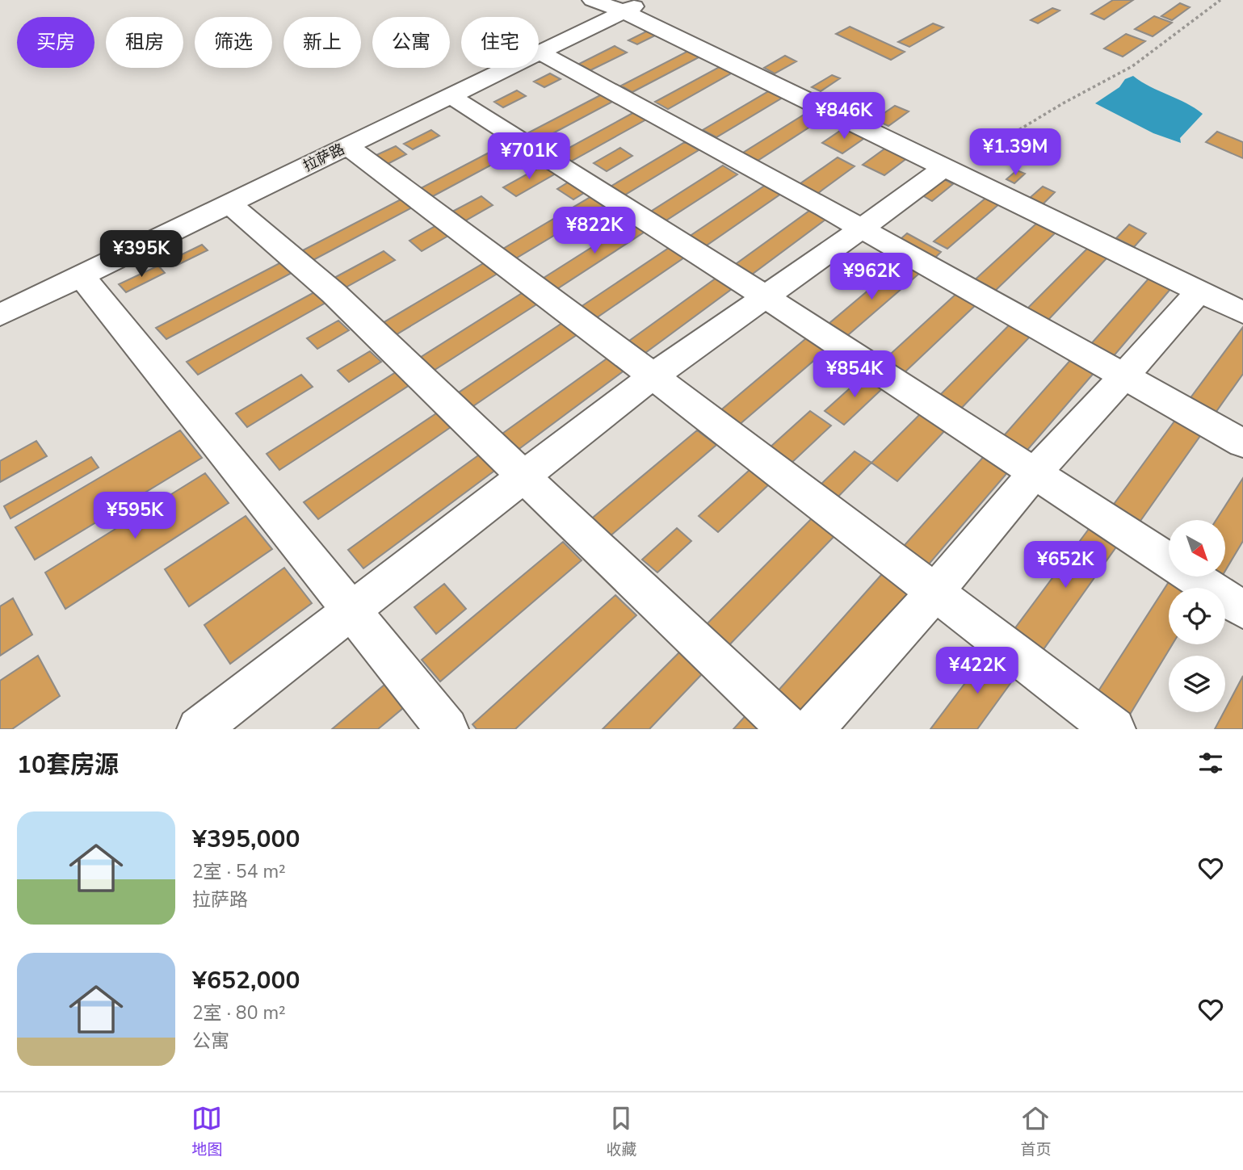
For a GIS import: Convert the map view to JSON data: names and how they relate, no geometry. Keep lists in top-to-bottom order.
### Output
{
  "streets": {
    "street": ["拉萨路"]
  },
  "north": "bottom right",
  "page": {
    "chip": [
      "买房",
      "租房",
      "筛选",
      "新上",
      "公寓",
      "住宅"
    ],
    "price": [
      "¥846K",
      "¥1.39M",
      "¥701K",
      "¥822K",
      "¥395K",
      "¥962K",
      "¥854K",
      "¥595K",
      "¥652K",
      "¥422K"
    ],
    "heading": "10套房源",
    "list": [
      {
        "name": "¥395,000",
        "note": "2室 · 54 m² · 拉萨路"
      },
      {
        "name": "¥652,000",
        "note": "2室 · 80 m² · 公寓"
      }
    ],
    "tabs": ["地图", "收藏", "首页"]
  }
}
